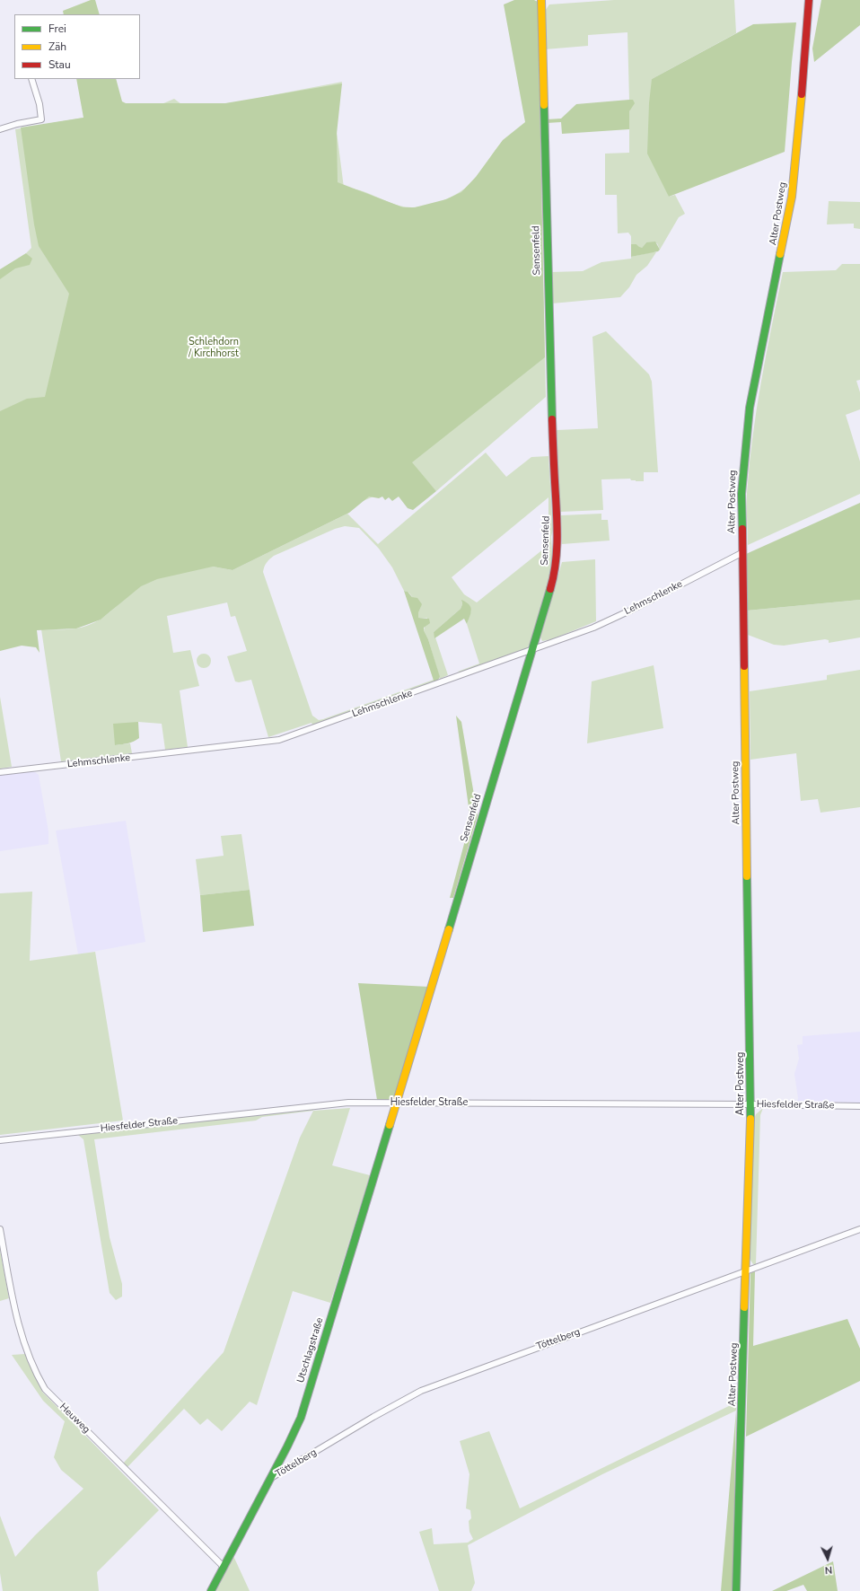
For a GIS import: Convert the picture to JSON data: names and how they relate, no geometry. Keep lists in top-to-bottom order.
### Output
{
  "streets": {
    "street": [
      "Alter Postweg",
      "Sensenfeld",
      "Lehmschlenke",
      "Hiesfelder Straße",
      "Töttelberg",
      "Utschlagstraße",
      "Heuweg"
    ]
  },
  "crossings": [
    ["Alter Postweg", "Lehmschlenke"],
    ["Alter Postweg", "Hiesfelder Straße"],
    ["Alter Postweg", "Töttelberg"],
    ["Sensenfeld", "Lehmschlenke"],
    ["Sensenfeld", "Hiesfelder Straße"],
    ["Sensenfeld", "Utschlagstraße"],
    ["Hiesfelder Straße", "Utschlagstraße"],
    ["Töttelberg", "Utschlagstraße"],
    ["Utschlagstraße", "Heuweg"]
  ],
  "parks": ["Schlehdorn / Kirchhorst"],
  "legend": ["Frei", "Zäh", "Stau"],
  "north": "bottom"
}
